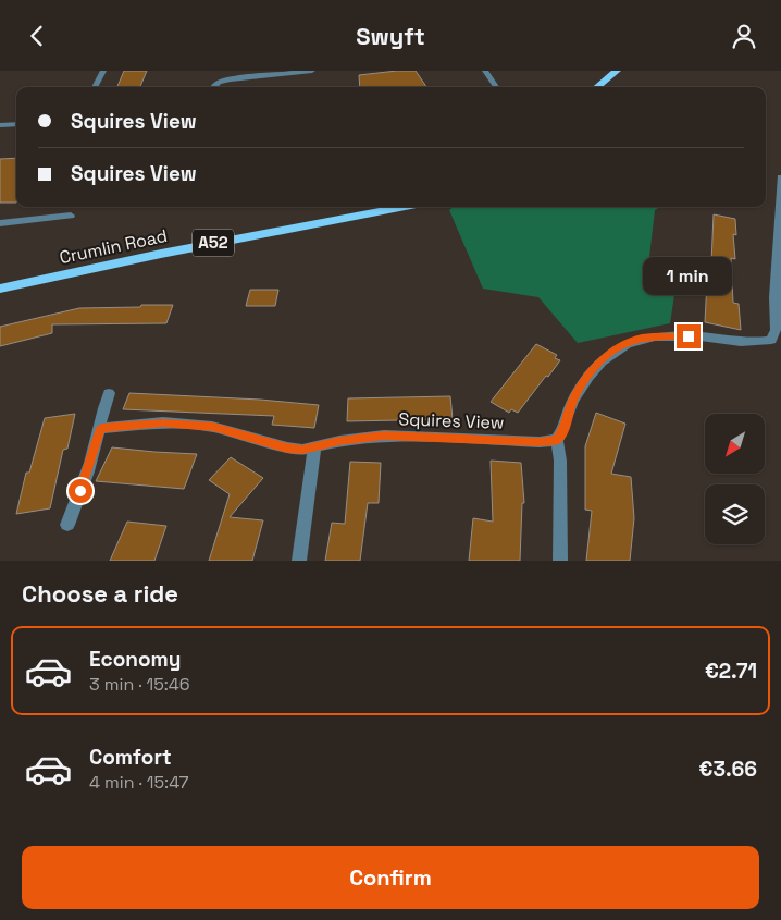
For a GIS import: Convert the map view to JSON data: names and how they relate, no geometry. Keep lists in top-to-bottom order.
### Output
{
  "streets": {
    "main road": ["A52", "Crumlin Road"],
    "street": ["Squires View"]
  },
  "north": "bottom left",
  "page": {
    "header": "Swyft",
    "banner": ["Squires View", "Squires View"],
    "bubble": "1 min",
    "heading": "Choose a ride",
    "list": [
      {
        "name": "Economy",
        "note": "3 min · 15:46",
        "value": "€2.71"
      },
      {
        "name": "Comfort",
        "note": "4 min · 15:47",
        "value": "€3.66"
      }
    ],
    "buttons": "Confirm"
  }
}
